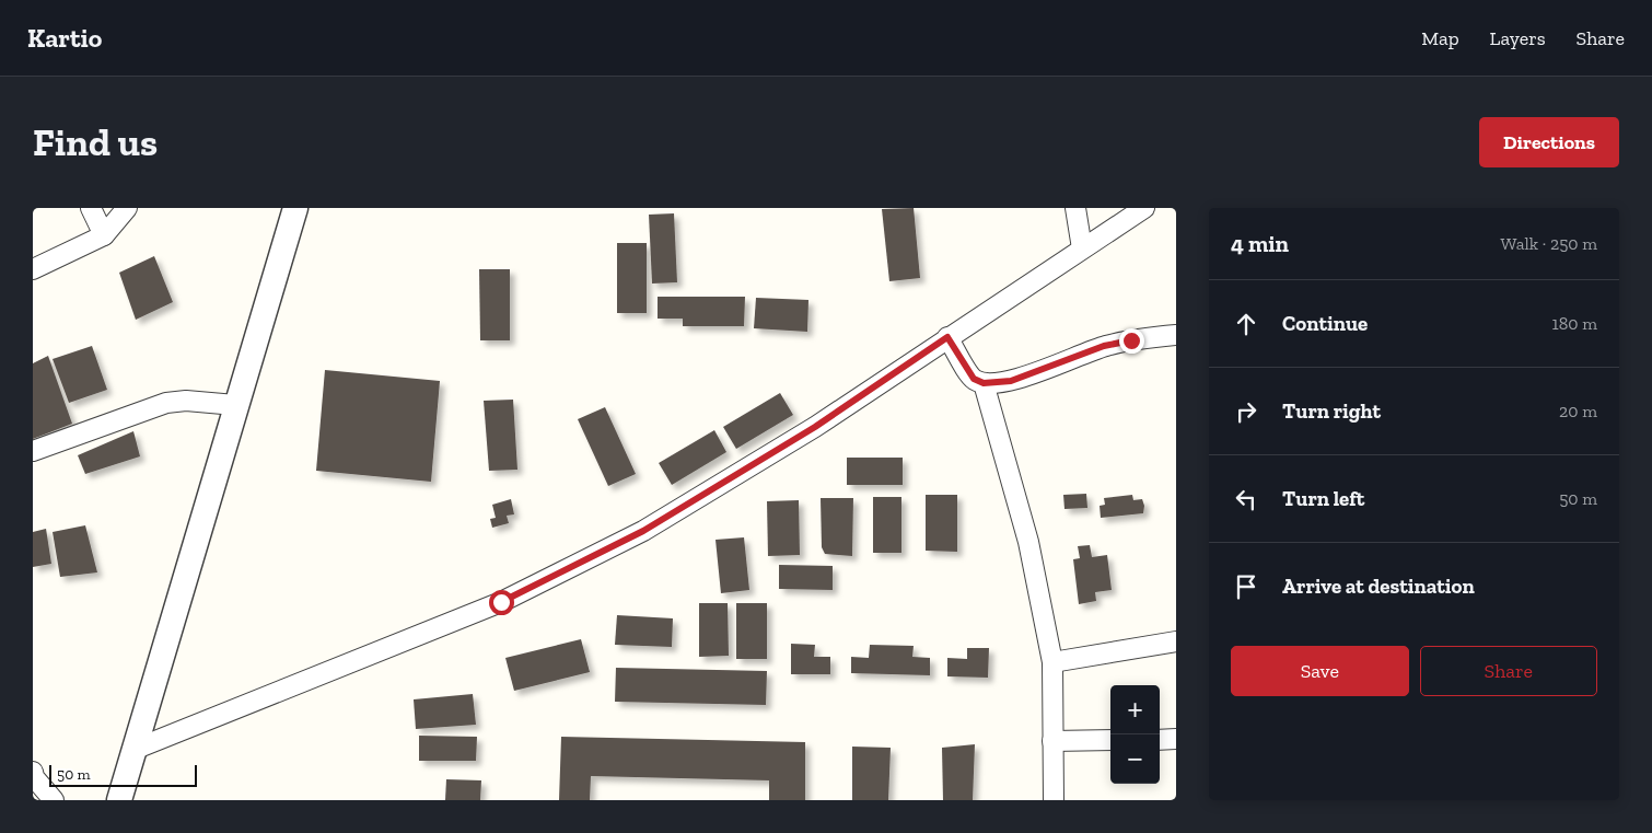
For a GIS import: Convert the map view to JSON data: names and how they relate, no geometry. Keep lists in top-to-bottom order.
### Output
{
  "scale_bar": "50 m",
  "page": {
    "header": "Kartio",
    "nav": ["Map", "Layers", "Share"],
    "buttons": [
      "Directions",
      ["Save", "Share"]
    ],
    "title": "Find us",
    "heading": ["4 min", "Walk · 250 m"],
    "list": [
      ["Continue", "180 m"],
      ["Turn right", "20 m"],
      ["Turn left", "50 m"],
      "Arrive at destination"
    ],
    "map_buttons": ["+", "−"],
    "scale": "50 m"
  }
}
